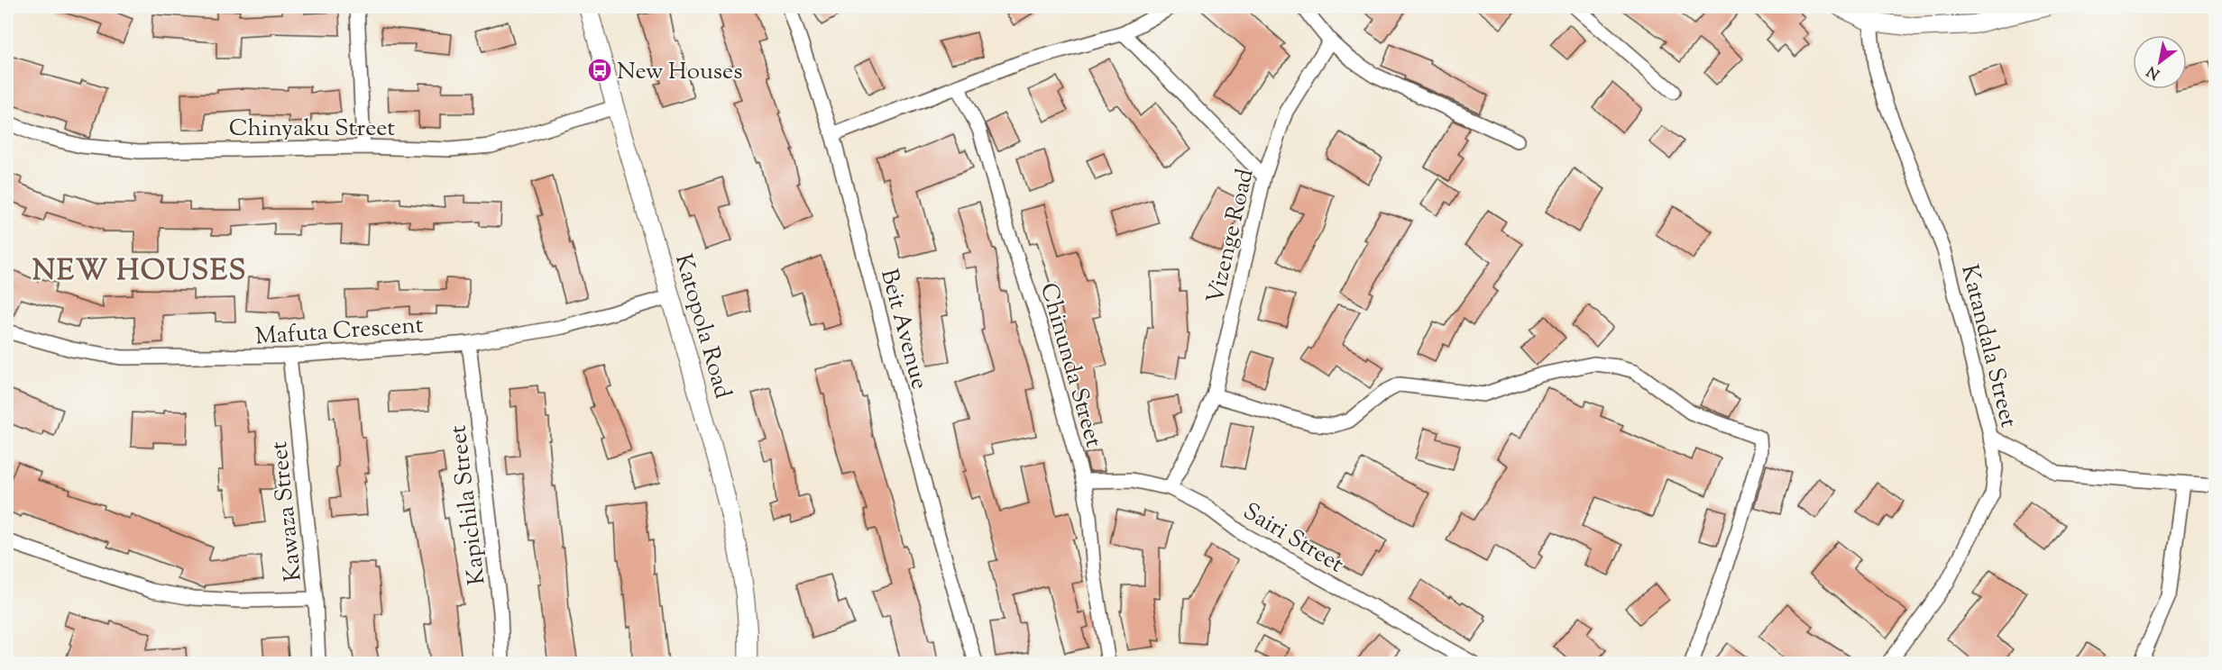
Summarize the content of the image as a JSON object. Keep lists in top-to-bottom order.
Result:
{
  "streets": {
    "street": [
      "Chinyaku Street",
      "Vizenge Road",
      "Katopola Road",
      "Beit Avenue",
      "Mafuta Crescent",
      "Katandala Street",
      "Chinunda Street",
      "Kapichila Street",
      "Kawaza Street",
      "Sairi Street"
    ]
  },
  "crossings": [
    ["Chinyaku Street", "Katopola Road"],
    ["Vizenge Road", "Sairi Street"],
    ["Katopola Road", "Mafuta Crescent"],
    ["Mafuta Crescent", "Kapichila Street"],
    ["Mafuta Crescent", "Kawaza Street"],
    ["Chinunda Street", "Sairi Street"]
  ],
  "districts": ["NEW HOUSES"],
  "places": {
    "bus stop": ["New Houses"]
  },
  "north": "bottom left"
}
